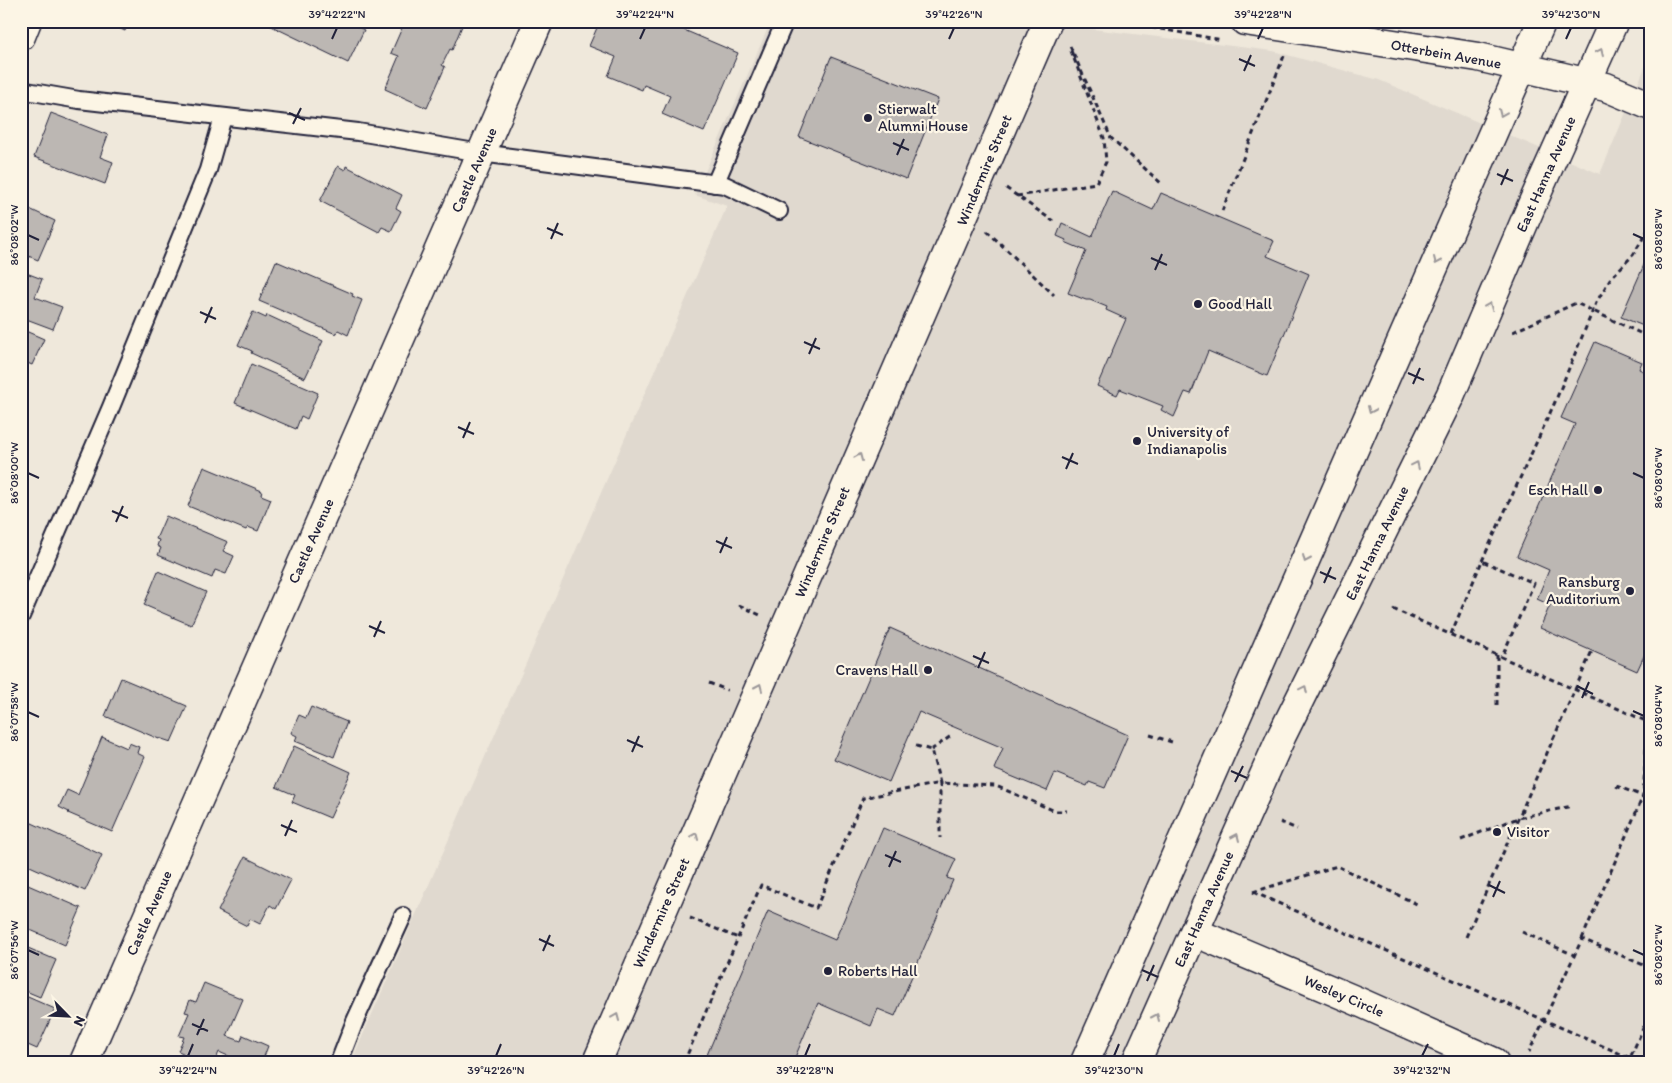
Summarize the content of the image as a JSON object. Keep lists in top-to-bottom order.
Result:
{
  "streets": {
    "street": [
      "Otterbein Avenue",
      "Castle Avenue",
      "Windermire Street",
      "East Hanna Avenue",
      "Wesley Circle"
    ]
  },
  "crossings": [
    ["Otterbein Avenue", "East Hanna Avenue"],
    ["East Hanna Avenue", "Wesley Circle"]
  ],
  "one_way": ["Windermire Street"],
  "places": [
    "Stierwalt Alumni House",
    "Good Hall",
    "University of Indianapolis",
    "Esch Hall",
    "Ransburg Auditorium",
    "Cravens Hall",
    "Visitor",
    "Roberts Hall"
  ],
  "north": "bottom right",
  "coordinates": [
    "39°42'22\"N",
    "39°42'24\"N",
    "39°42'26\"N",
    "39°42'28\"N",
    "39°42'30\"N",
    "86°08'02\"W",
    "86°08'08\"W",
    "86°08'00\"W",
    "86°08'06\"W",
    "86°07'58\"W",
    "86°08'04\"W",
    "86°07'56\"W",
    "39°42'32\"N"
  ]
}
